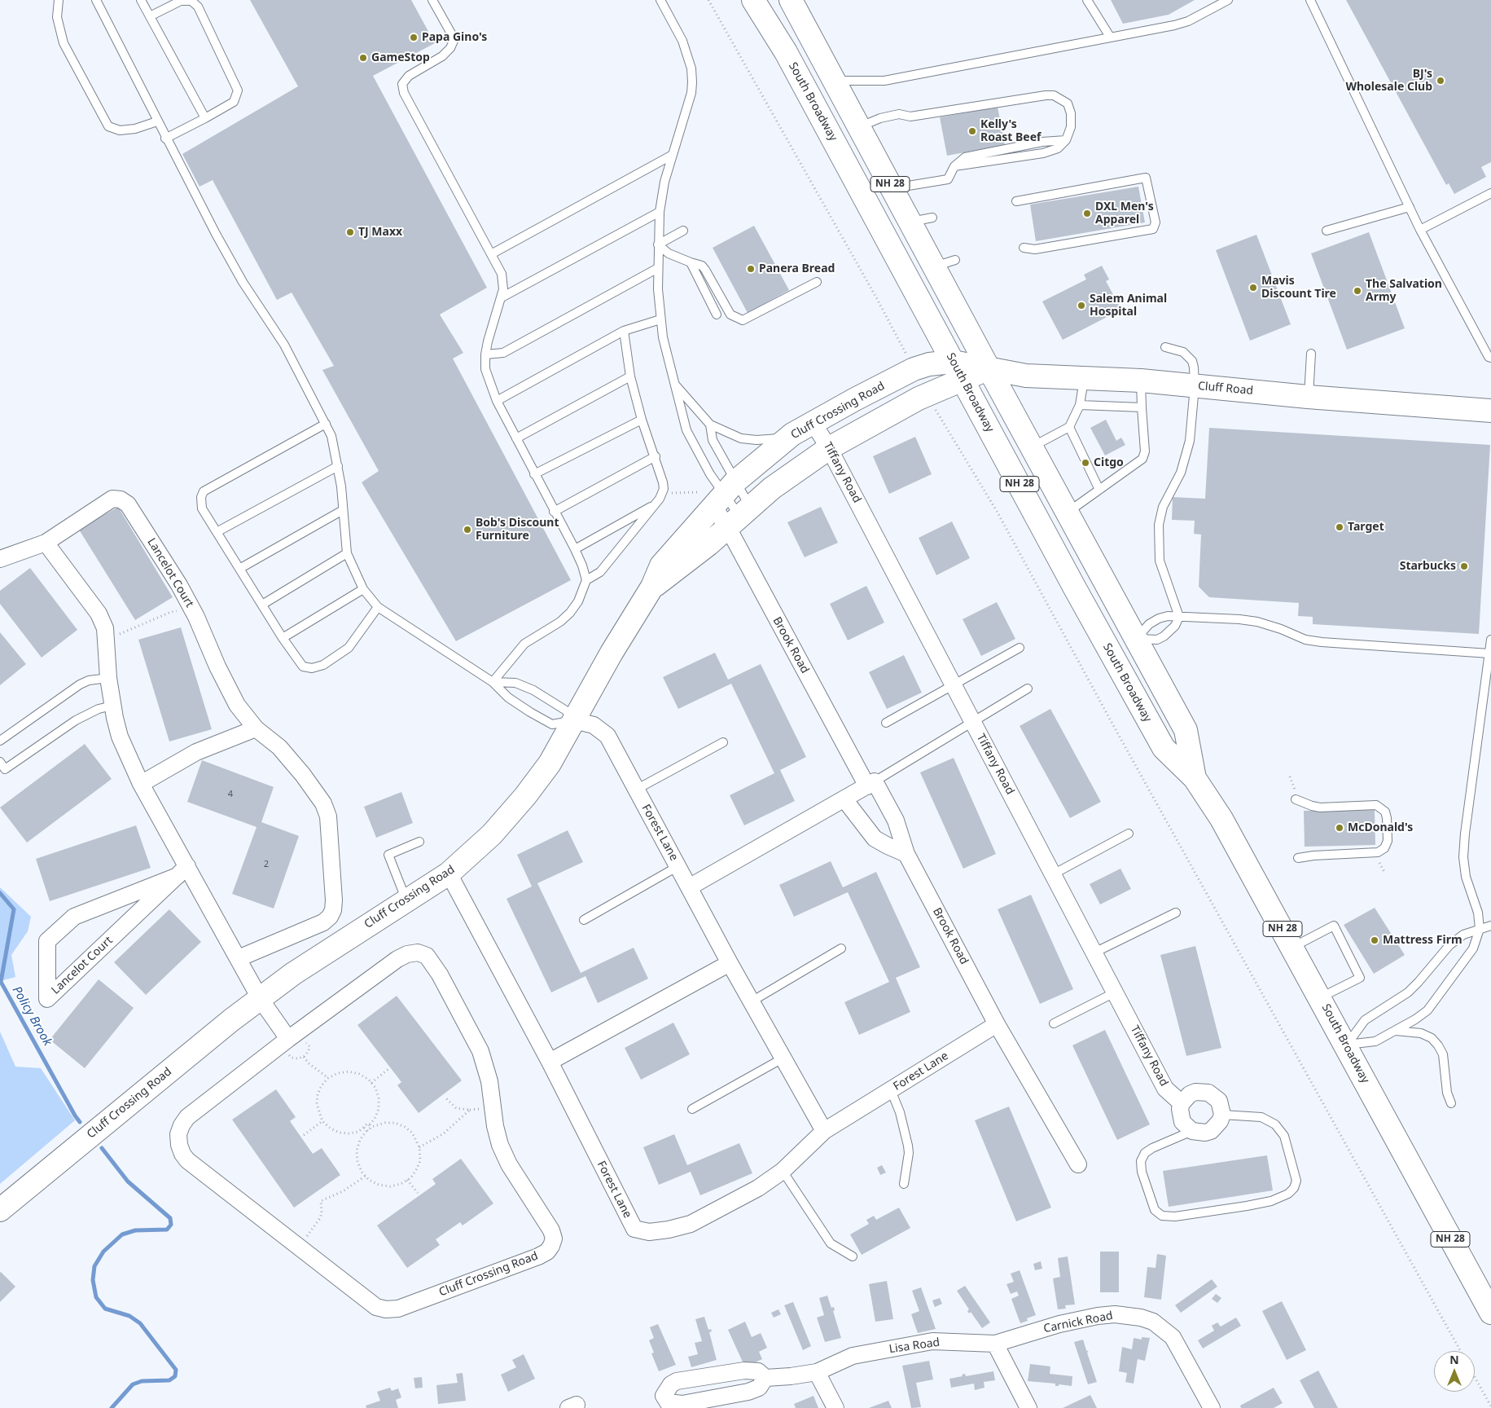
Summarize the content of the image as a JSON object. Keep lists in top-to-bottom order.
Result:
{
  "streets": {
    "main road": [
      "South Broadway",
      "NH 28",
      "Cluff Road",
      "Cluff Crossing Road"
    ],
    "street": [
      "Tiffany Road",
      "Lancelot Court",
      "Brook Road",
      "Forest Lane",
      "Carnick Road",
      "Lisa Road"
    ]
  },
  "crossings": [
    ["South Broadway", "Cluff Road"],
    ["South Broadway", "Cluff Crossing Road"],
    ["Cluff Road", "Cluff Crossing Road"],
    ["Cluff Crossing Road", "Tiffany Road"],
    ["Cluff Crossing Road", "Brook Road"],
    ["Cluff Crossing Road", "Forest Lane"],
    ["Brook Road", "Forest Lane"],
    ["Carnick Road", "Lisa Road"]
  ],
  "water": ["Policy Brook"],
  "places": [
    "Papa Gino's",
    "GameStop",
    "BJ's Wholesale Club",
    "Kelly's Roast Beef",
    "DXL Men's Apparel",
    "TJ Maxx",
    "Panera Bread",
    "Mavis Discount Tire",
    "The Salvation Army",
    "Salem Animal Hospital",
    "Citgo",
    "Target",
    "Bob's Discount Furniture",
    "Starbucks",
    "McDonald's",
    "Mattress Firm"
  ],
  "house_numbers": ["4", "2"],
  "north": "top"
}
